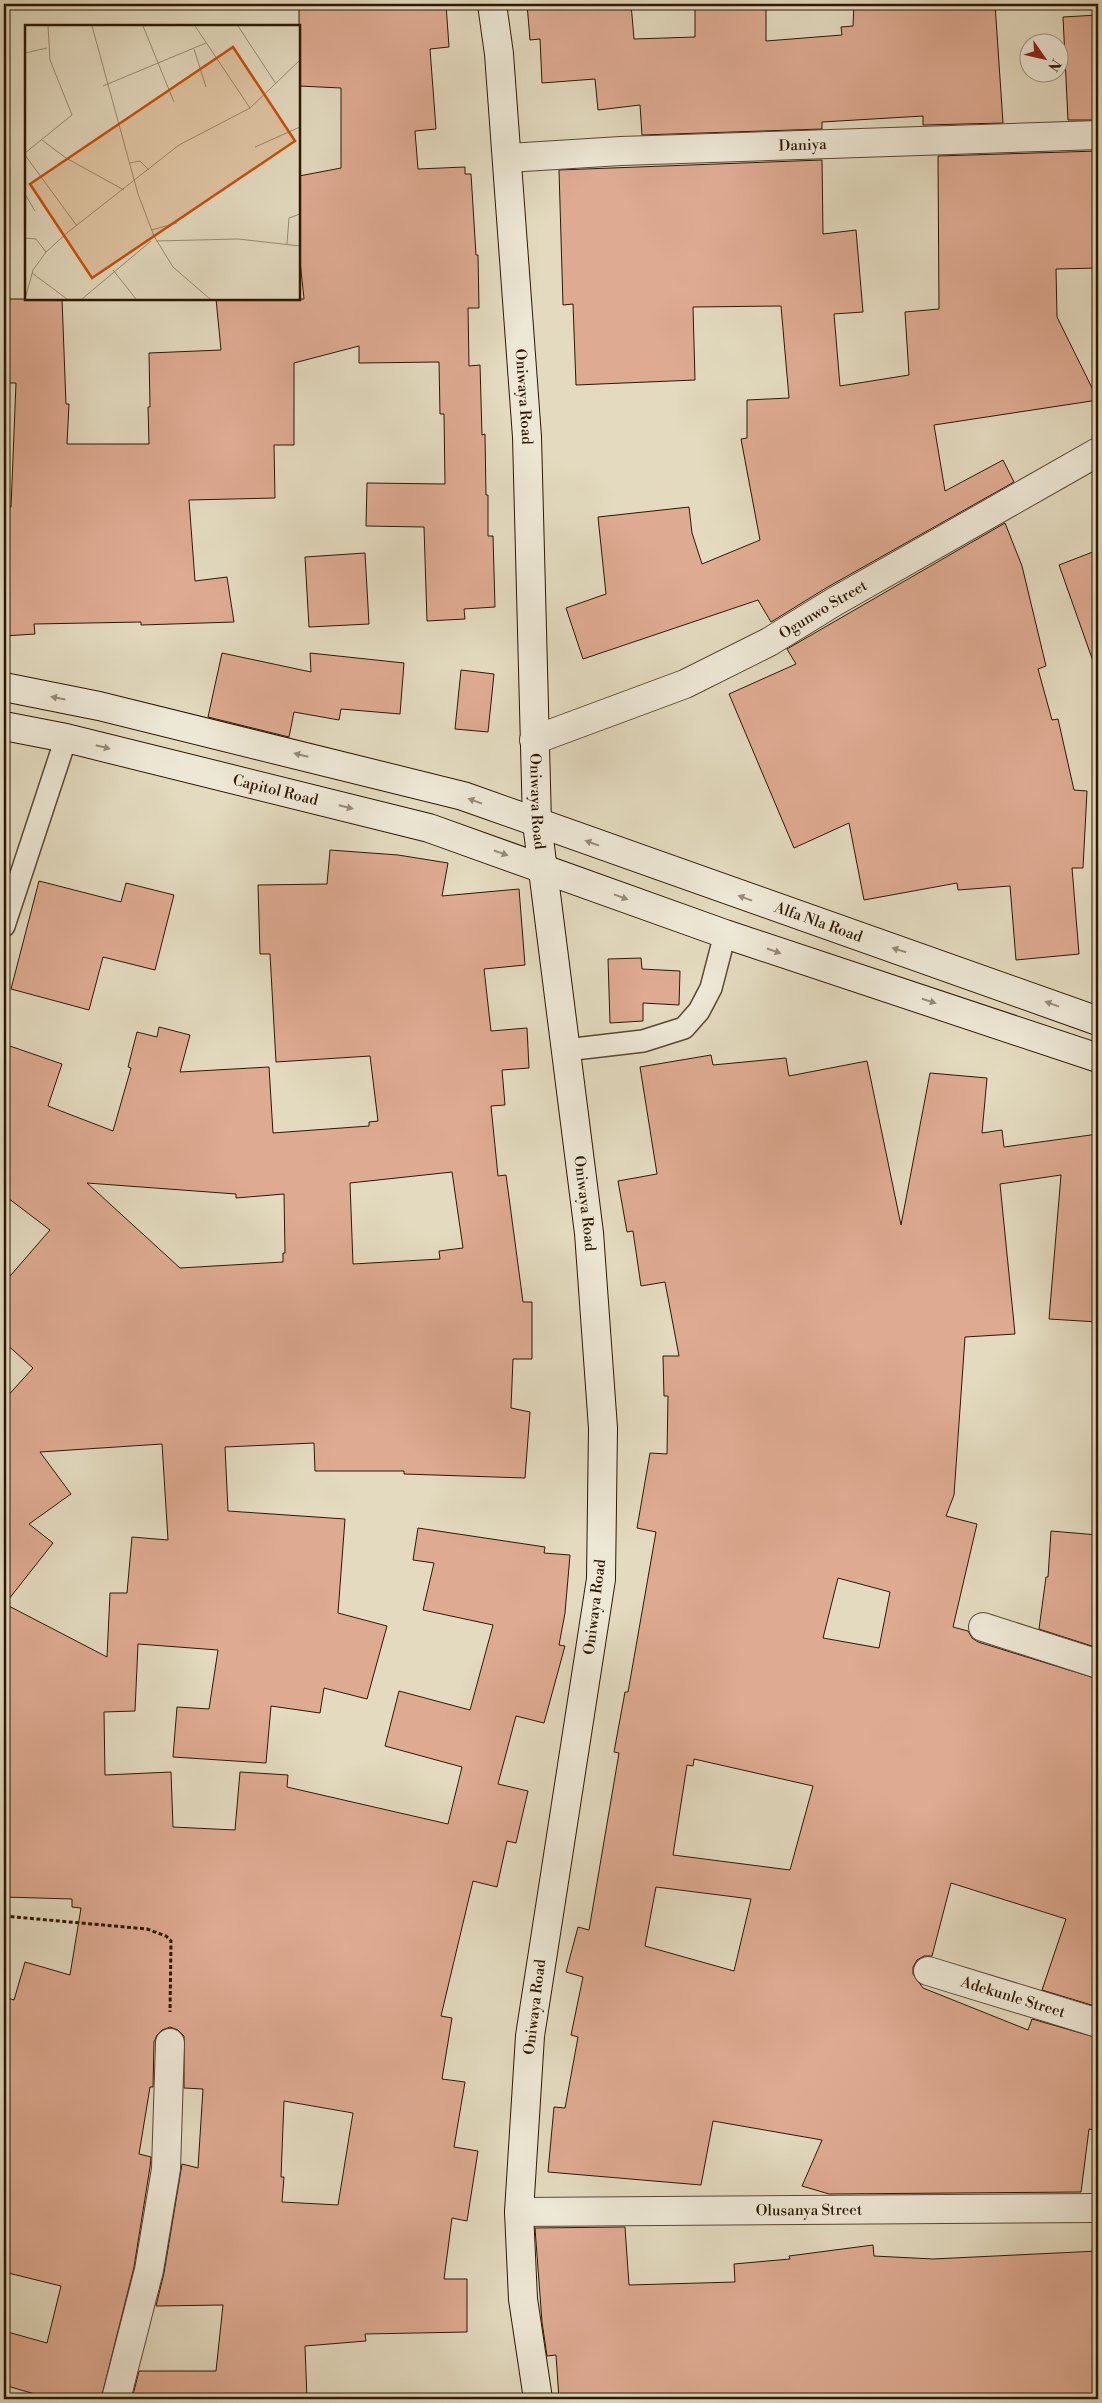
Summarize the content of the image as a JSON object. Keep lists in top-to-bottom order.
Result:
{
  "streets": {
    "main road": [
      "Daniya",
      "Oniwaya Road",
      "Ogunwo Street",
      "Capitol Road",
      "Alfa Nla Road",
      "Adekunle Street",
      "Olusanya Street"
    ]
  },
  "crossings": [
    ["Daniya", "Oniwaya Road"],
    ["Oniwaya Road", "Ogunwo Street"],
    ["Oniwaya Road", "Capitol Road"],
    ["Oniwaya Road", "Alfa Nla Road"],
    ["Oniwaya Road", "Olusanya Street"]
  ],
  "north": "bottom right"
}
